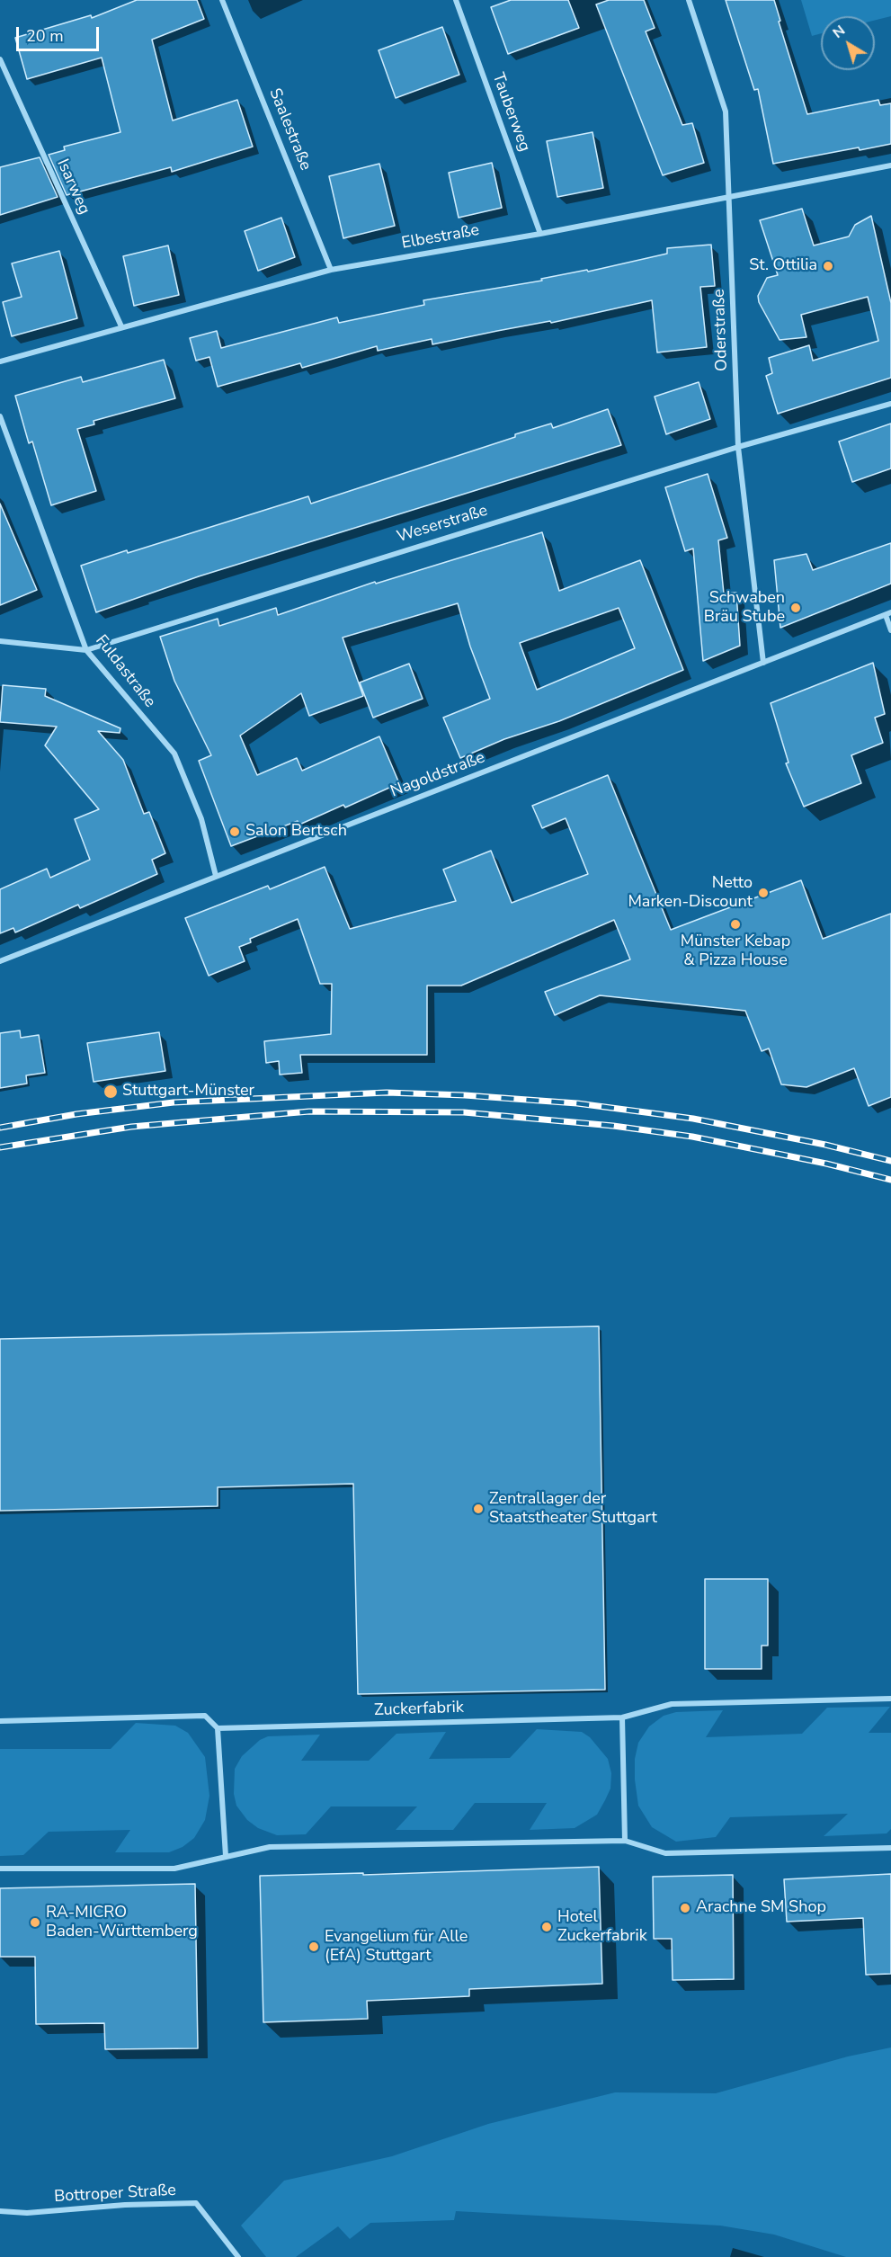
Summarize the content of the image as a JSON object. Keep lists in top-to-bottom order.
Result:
{
  "streets": {
    "street": [
      "Tauberweg",
      "Saalestraße",
      "Isarweg",
      "Elbestraße",
      "Oderstraße",
      "Weserstraße",
      "Fuldastraße",
      "Nagoldstraße",
      "Zuckerfabrik",
      "Bottroper Straße"
    ]
  },
  "crossings": [
    ["Tauberweg", "Elbestraße"],
    ["Saalestraße", "Elbestraße"],
    ["Isarweg", "Elbestraße"],
    ["Elbestraße", "Oderstraße"],
    ["Oderstraße", "Weserstraße"],
    ["Oderstraße", "Nagoldstraße"],
    ["Weserstraße", "Fuldastraße"],
    ["Fuldastraße", "Nagoldstraße"]
  ],
  "places": [
    "St. Ottilia",
    "Schwaben Bräu Stube",
    "Salon Bertsch",
    "Netto Marken-Discount",
    "Münster Kebap & Pizza House",
    "Stuttgart-Münster",
    "Zentrallager der Staatstheater Stuttgart",
    "Arachne SM Shop",
    "RA-MICRO Baden-Württemberg",
    "Hotel Zuckerfabrik",
    "Evangelium für Alle (EfA) Stuttgart"
  ],
  "scale_bar": "20 m",
  "north": "top left"
}
